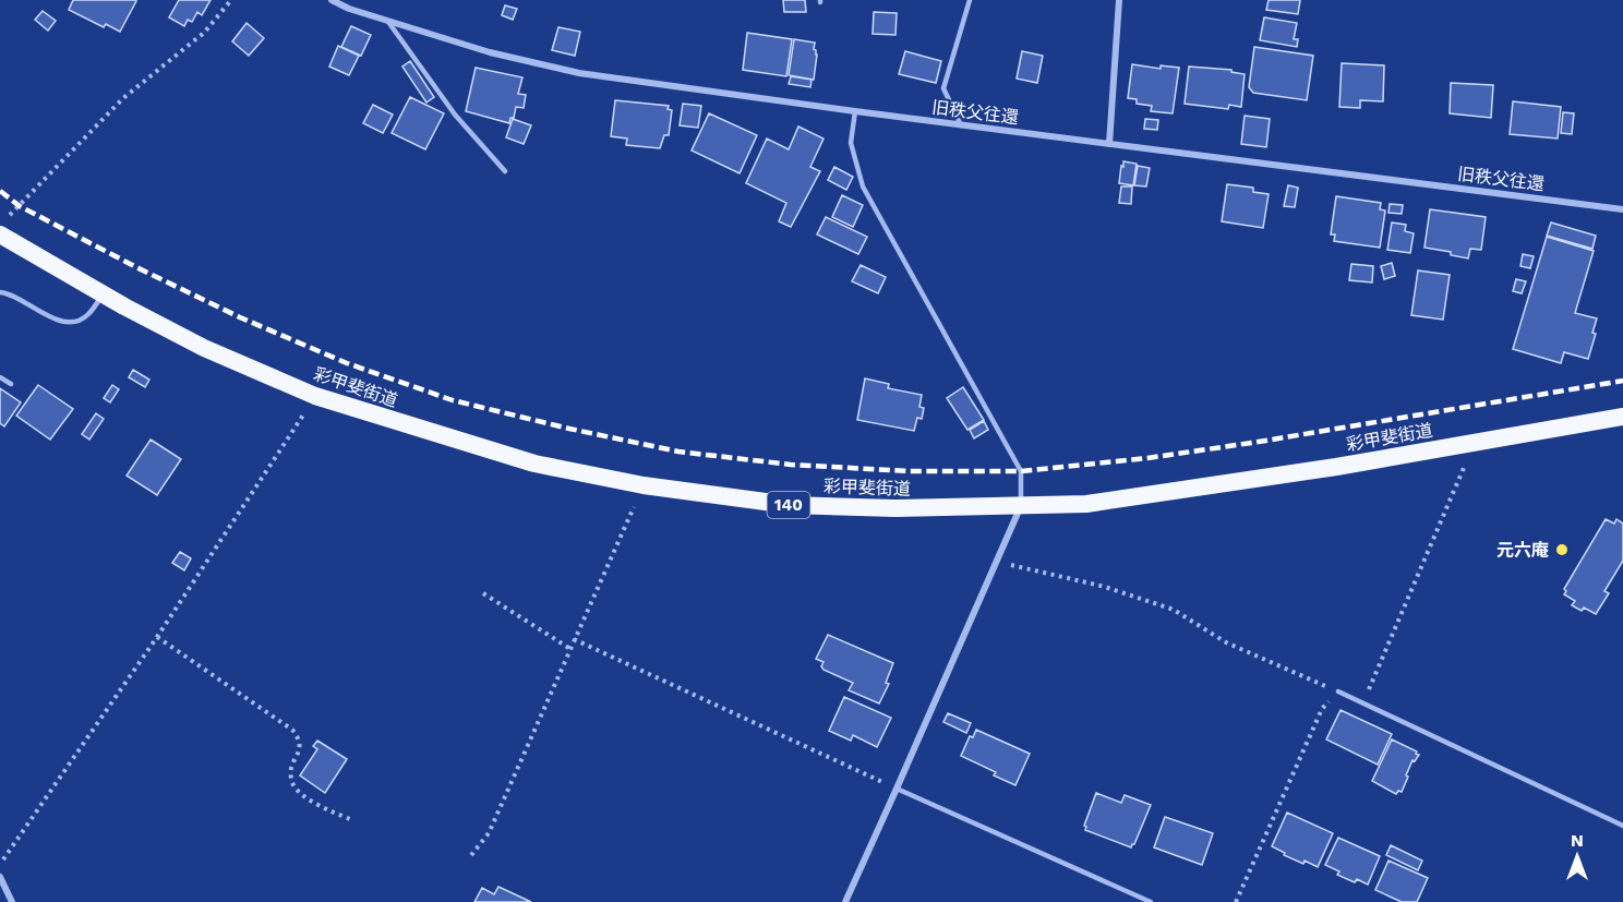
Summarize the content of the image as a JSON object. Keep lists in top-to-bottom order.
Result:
{
  "streets": {
    "highway": ["彩甲斐街道", "140"],
    "street": ["旧秩父往還"]
  },
  "places": ["元六庵"],
  "north": "top"
}
